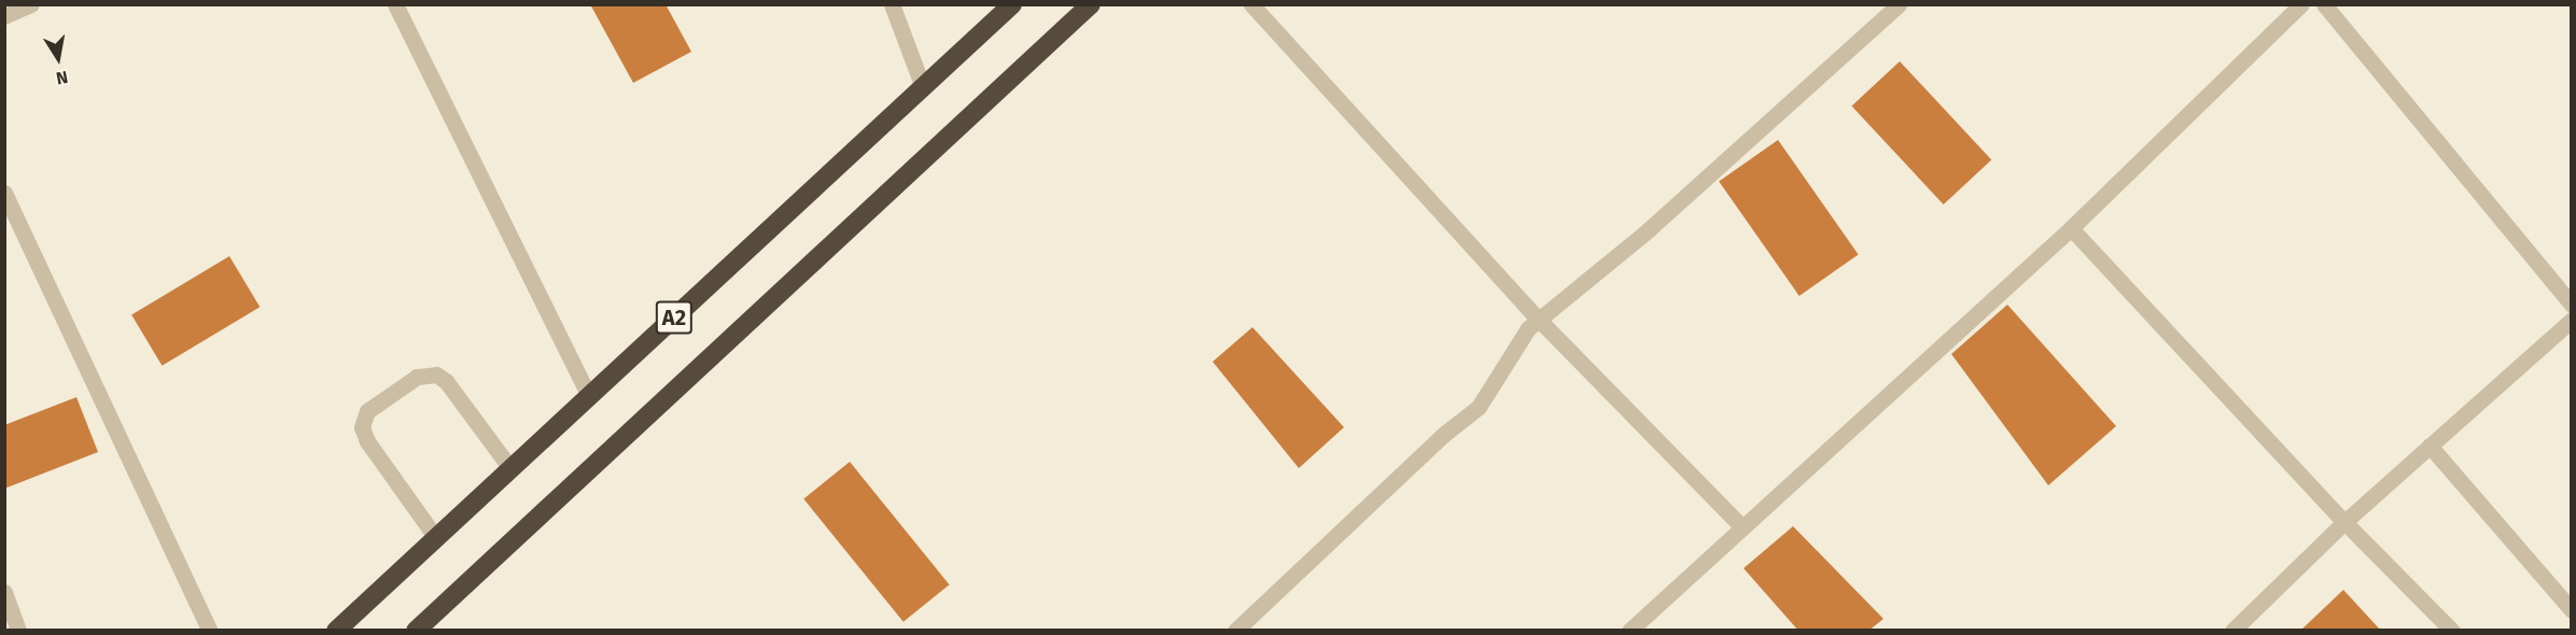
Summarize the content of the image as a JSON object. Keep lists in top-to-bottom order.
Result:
{
  "streets": {
    "highway": ["A2"]
  },
  "north": "bottom"
}
